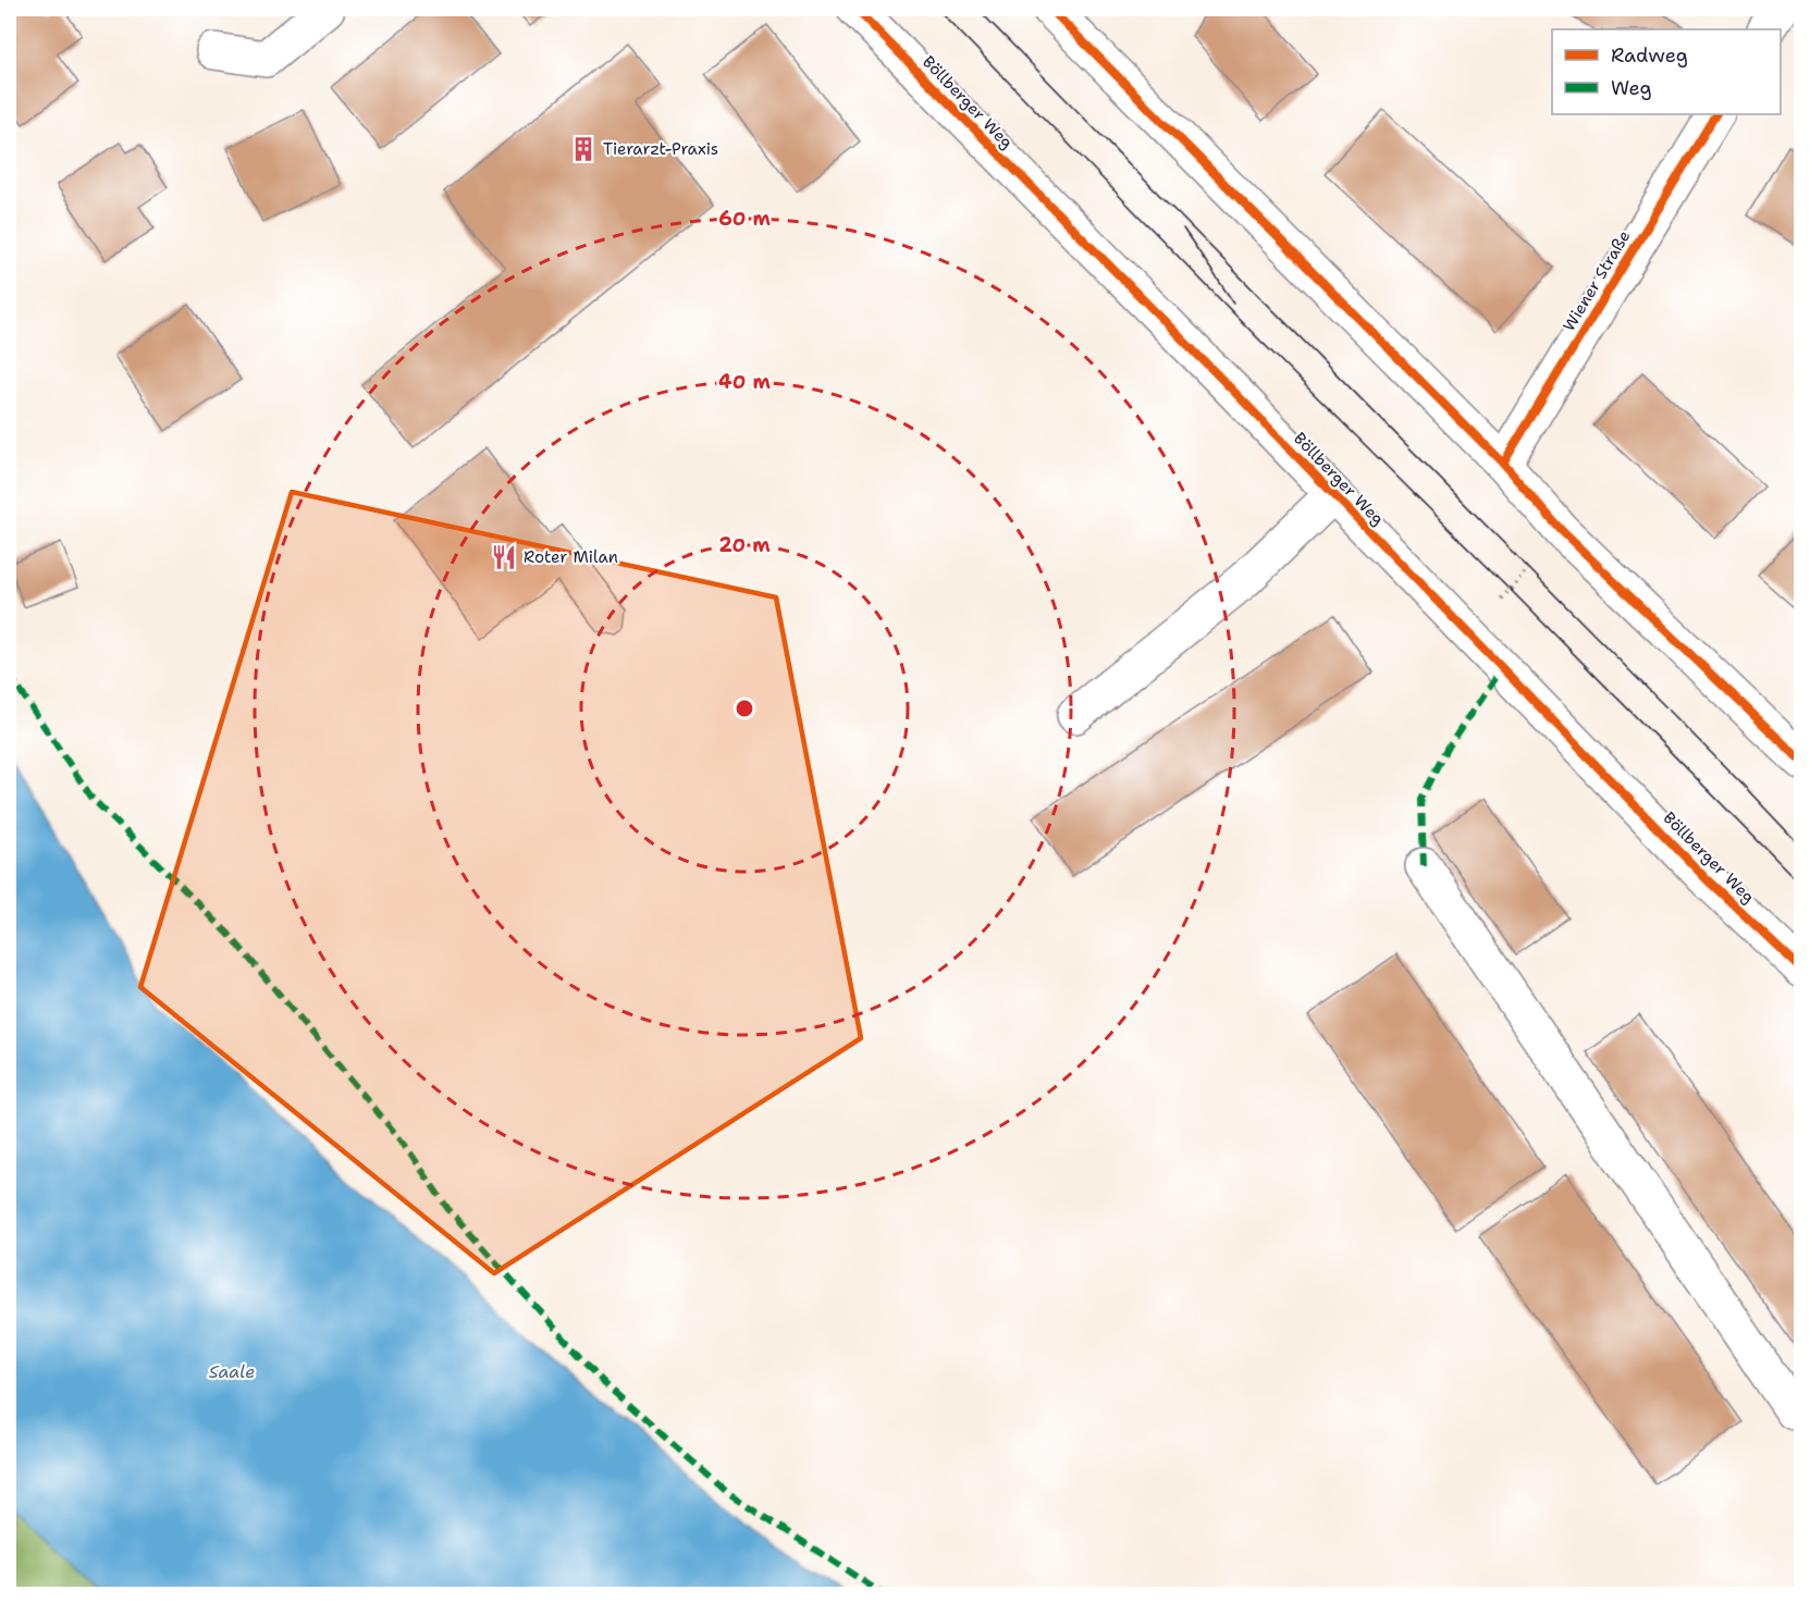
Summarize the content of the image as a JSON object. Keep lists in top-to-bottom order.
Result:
{
  "streets": {
    "street": ["Böllberger Weg", "Wiener Straße"]
  },
  "water": ["Saale"],
  "places": {
    "building": ["Tierarzt-Praxis"],
    "restaurant": ["Roter Milan"]
  },
  "legend": ["Radweg", "Weg"],
  "rings": ["60 m", "40 m", "20 m"]
}
